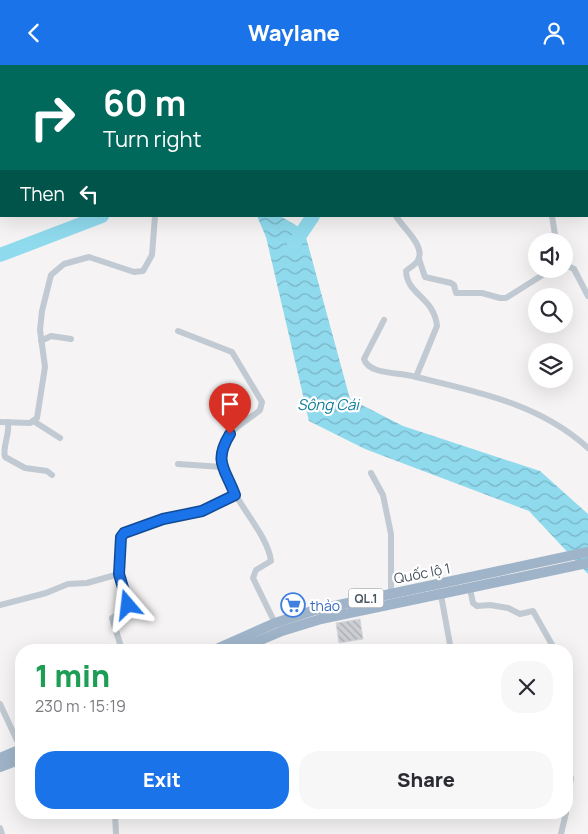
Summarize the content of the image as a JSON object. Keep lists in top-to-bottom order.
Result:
{
  "streets": {
    "highway": ["Quốc lộ 1", "QL.1"]
  },
  "crossings": [
    ["Quốc lộ 1", "QL.1"]
  ],
  "water": ["Sông Cái"],
  "places": {
    "supermarket": ["thảo"]
  },
  "page": {
    "header": "Waylane",
    "turn": ["60 m", "Turn right"],
    "then": "Then",
    "heading": ["1 min", "230 m · 15:19"],
    "buttons": ["Exit", "Share"]
  }
}
